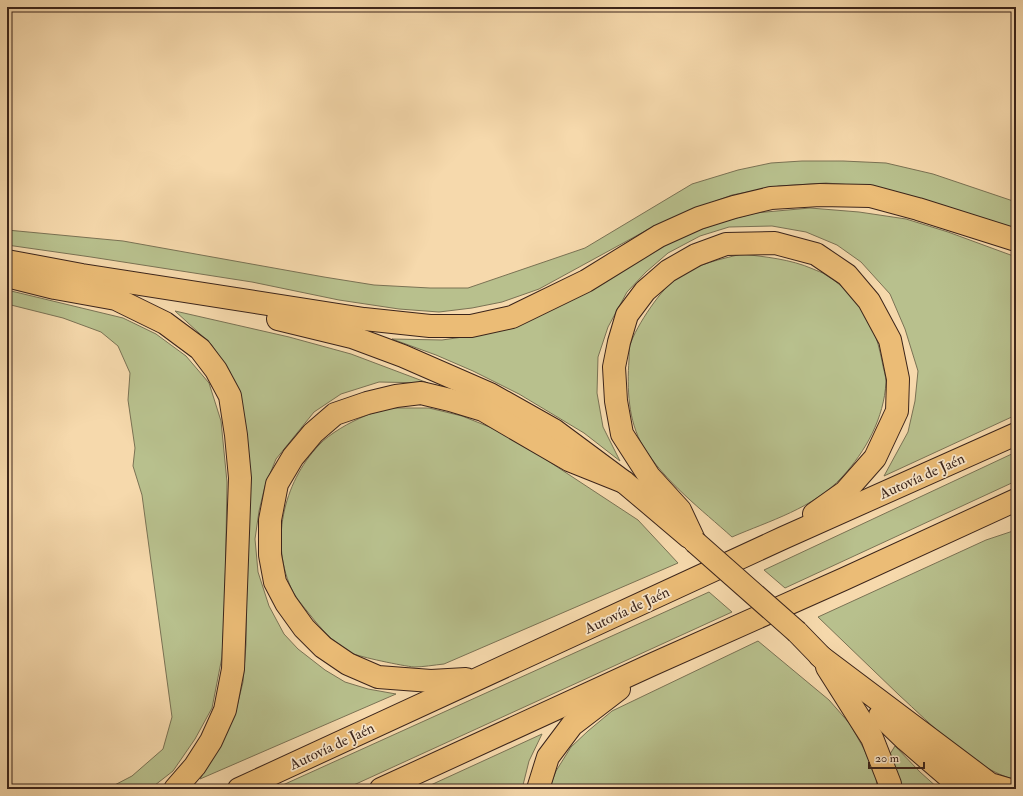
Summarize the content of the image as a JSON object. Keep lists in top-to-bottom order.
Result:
{
  "streets": {
    "highway": ["Autovía de Jaén"]
  },
  "scale_bar": "20 m"
}
